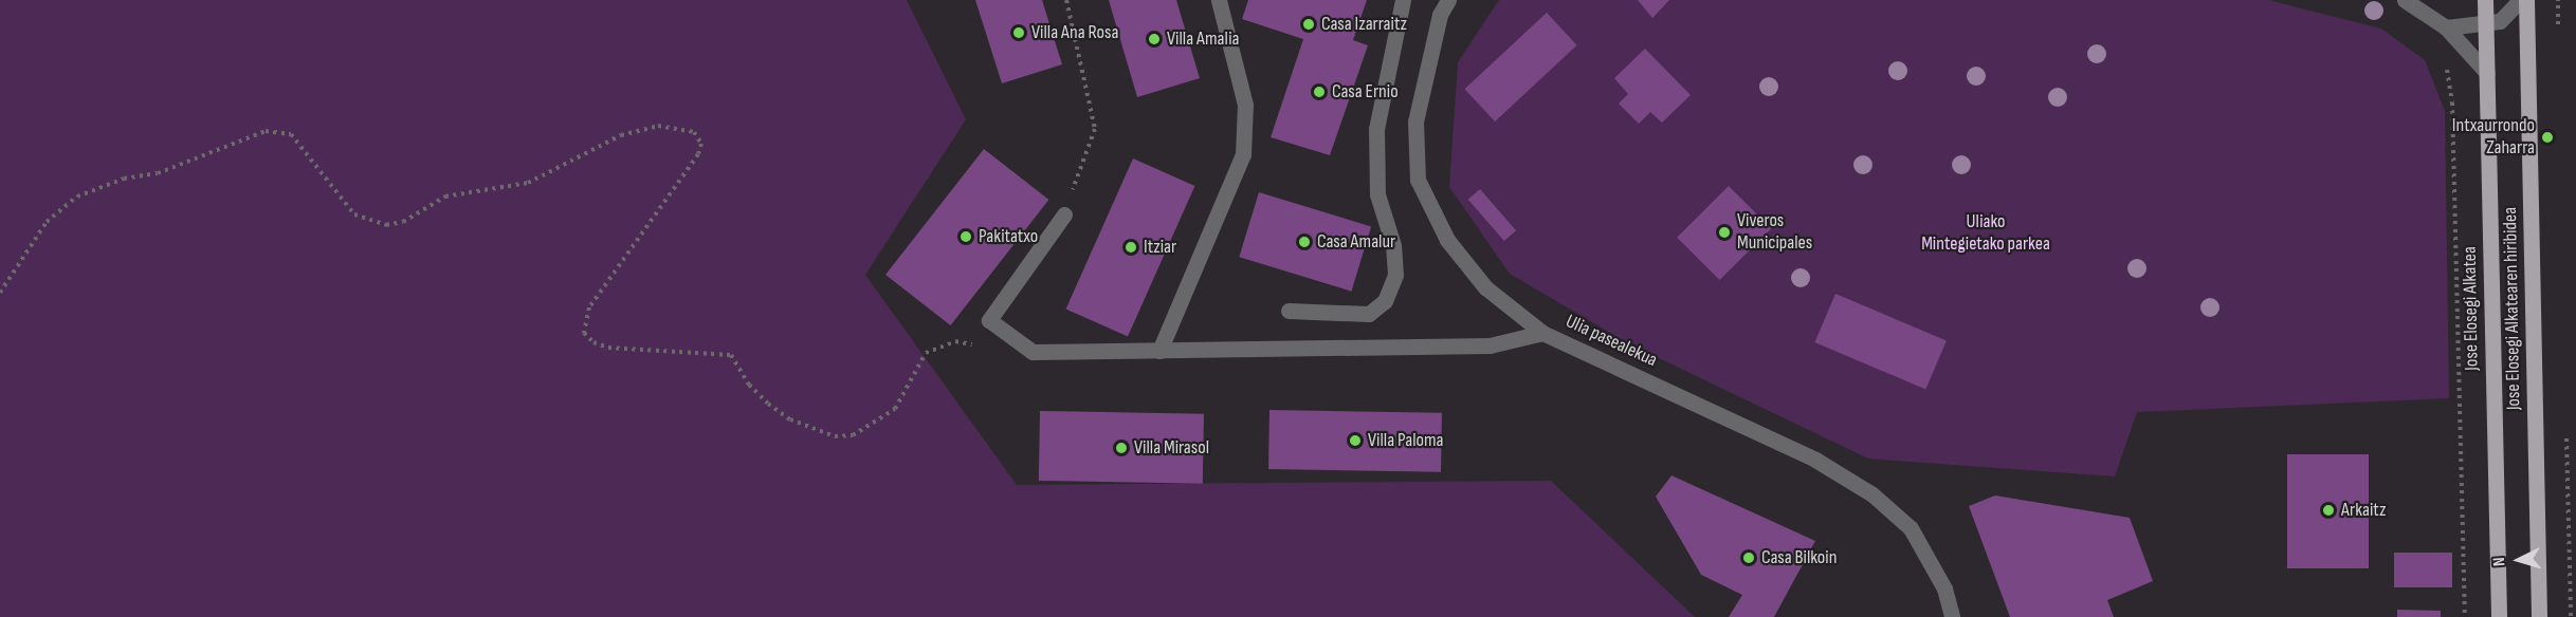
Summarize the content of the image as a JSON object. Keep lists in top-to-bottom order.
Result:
{
  "streets": {
    "main road": ["Jose Elosegi Alkatea", "Jose Elosegi Alkatearen hiribidea"],
    "street": ["Ulia pasealekua"]
  },
  "parks": ["Uliako Mintegietako parkea"],
  "places": [
    "Casa Izarraitz",
    "Villa Ana Rosa",
    "Villa Amalia",
    "Casa Ernio",
    "Intxaurrondo Zaharra",
    "Viveros Municipales",
    "Pakitatxo",
    "Casa Amalur",
    "Itziar",
    "Villa Paloma",
    "Villa Mirasol",
    "Arkaitz",
    "Casa Bilkoin"
  ],
  "north": "left"
}
